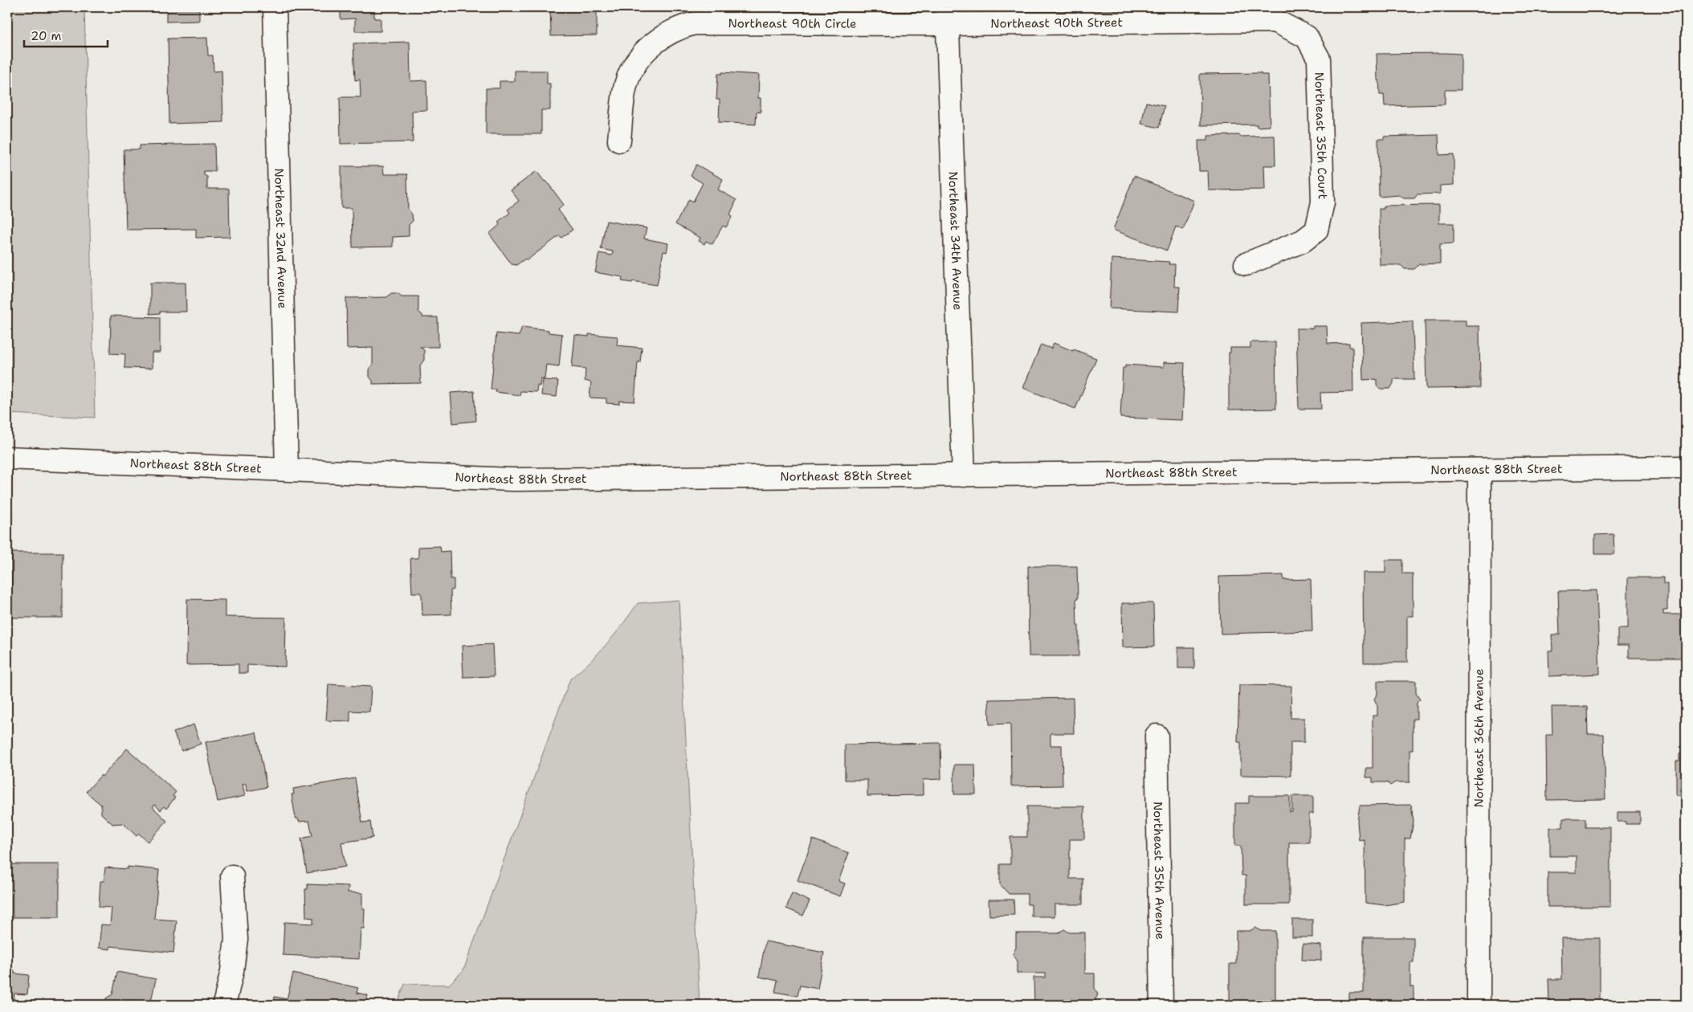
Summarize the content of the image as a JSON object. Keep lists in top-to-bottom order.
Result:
{
  "streets": {
    "street": [
      "Northeast 90th Circle",
      "Northeast 90th Street",
      "Northeast 35th Court",
      "Northeast 32nd Avenue",
      "Northeast 34th Avenue",
      "Northeast 88th Street",
      "Northeast 36th Avenue",
      "Northeast 35th Avenue"
    ]
  },
  "crossings": [
    ["Northeast 90th Circle", "Northeast 90th Street"],
    ["Northeast 90th Circle", "Northeast 34th Avenue"],
    ["Northeast 90th Street", "Northeast 35th Court"],
    ["Northeast 90th Street", "Northeast 34th Avenue"],
    ["Northeast 32nd Avenue", "Northeast 88th Street"],
    ["Northeast 34th Avenue", "Northeast 88th Street"],
    ["Northeast 88th Street", "Northeast 36th Avenue"]
  ],
  "scale_bar": "20 m"
}
